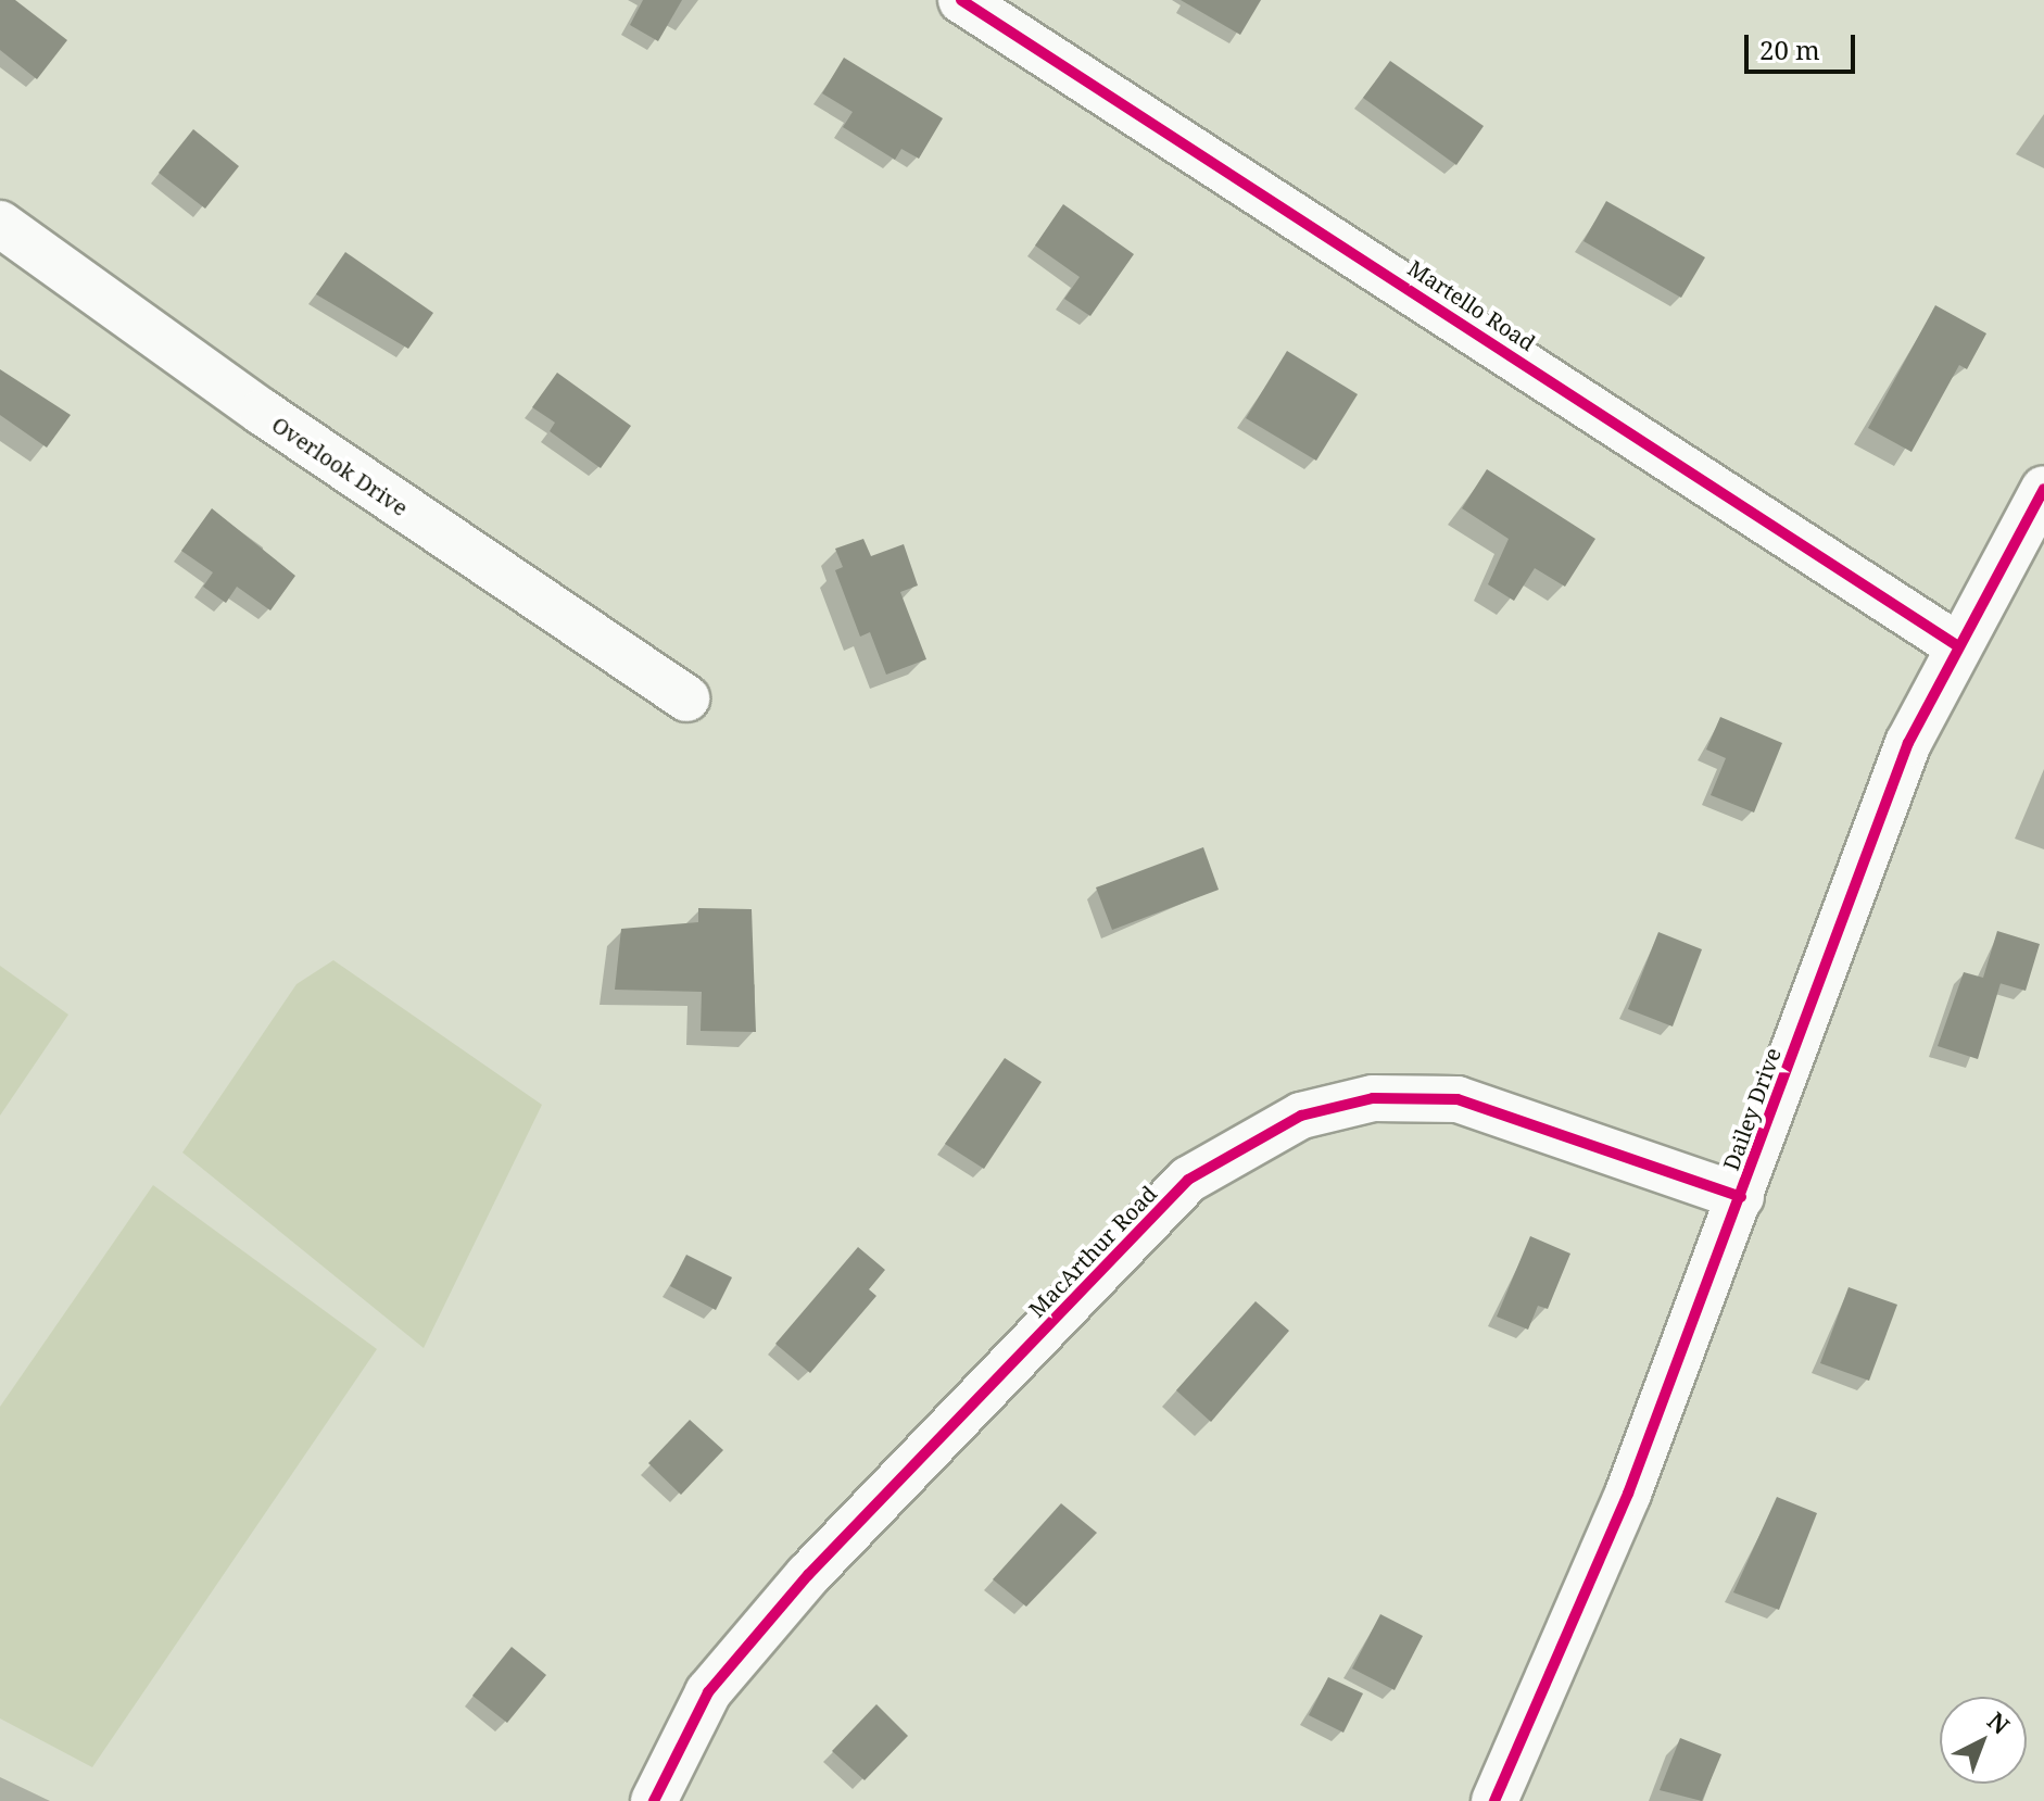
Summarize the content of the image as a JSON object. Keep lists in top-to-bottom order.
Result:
{
  "streets": {
    "street": [
      "Martello Road",
      "Overlook Drive",
      "Dailey Drive",
      "MacArthur Road"
    ]
  },
  "crossings": [
    ["Martello Road", "Dailey Drive"],
    ["Dailey Drive", "MacArthur Road"]
  ],
  "scale_bar": "20 m",
  "north": "top right"
}
